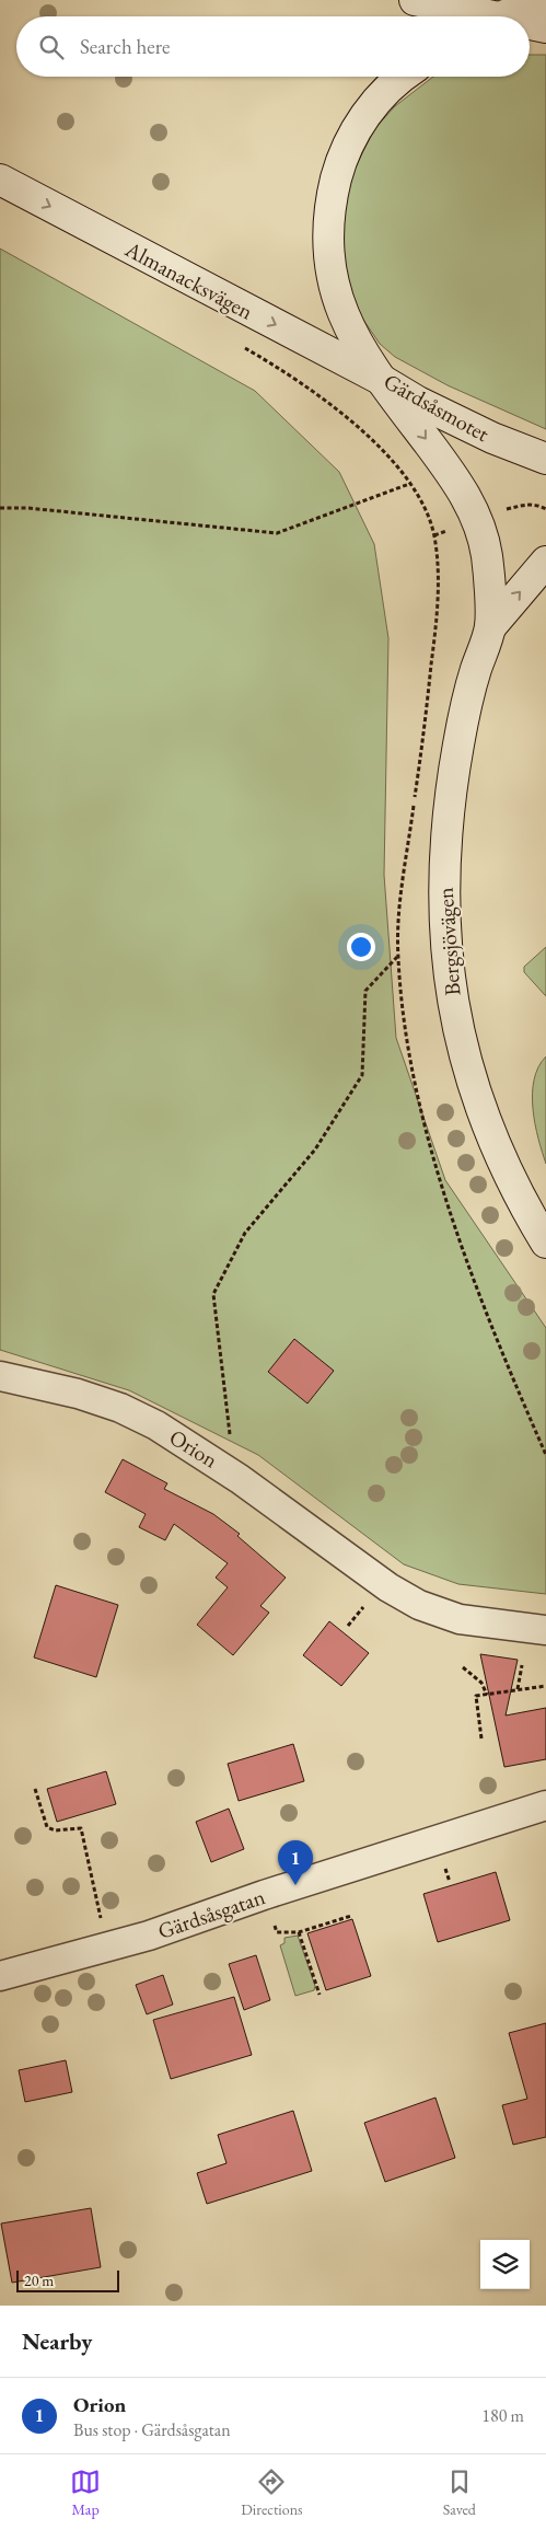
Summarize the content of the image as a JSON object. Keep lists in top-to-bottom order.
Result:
{
  "streets": {
    "main road": ["Almanacksvägen", "Gärdsåsmotet", "Bergsjövägen"],
    "street": ["Orion", "Gärdsåsgatan"]
  },
  "crossings": [
    ["Almanacksvägen", "Gärdsåsmotet"],
    ["Almanacksvägen", "Bergsjövägen"],
    ["Gärdsåsmotet", "Bergsjövägen"]
  ],
  "one_way": ["Almanacksvägen"],
  "scale_bar": "20 m",
  "page": {
    "search": "Search here",
    "pins": "1",
    "scale": "20 m",
    "heading": "Nearby",
    "list": [
      {
        "mark": "1",
        "name": "Orion",
        "note": "Bus stop · Gärdsåsgatan",
        "value": "180 m"
      }
    ],
    "nav": ["Map", "Directions", "Saved"]
  }
}
